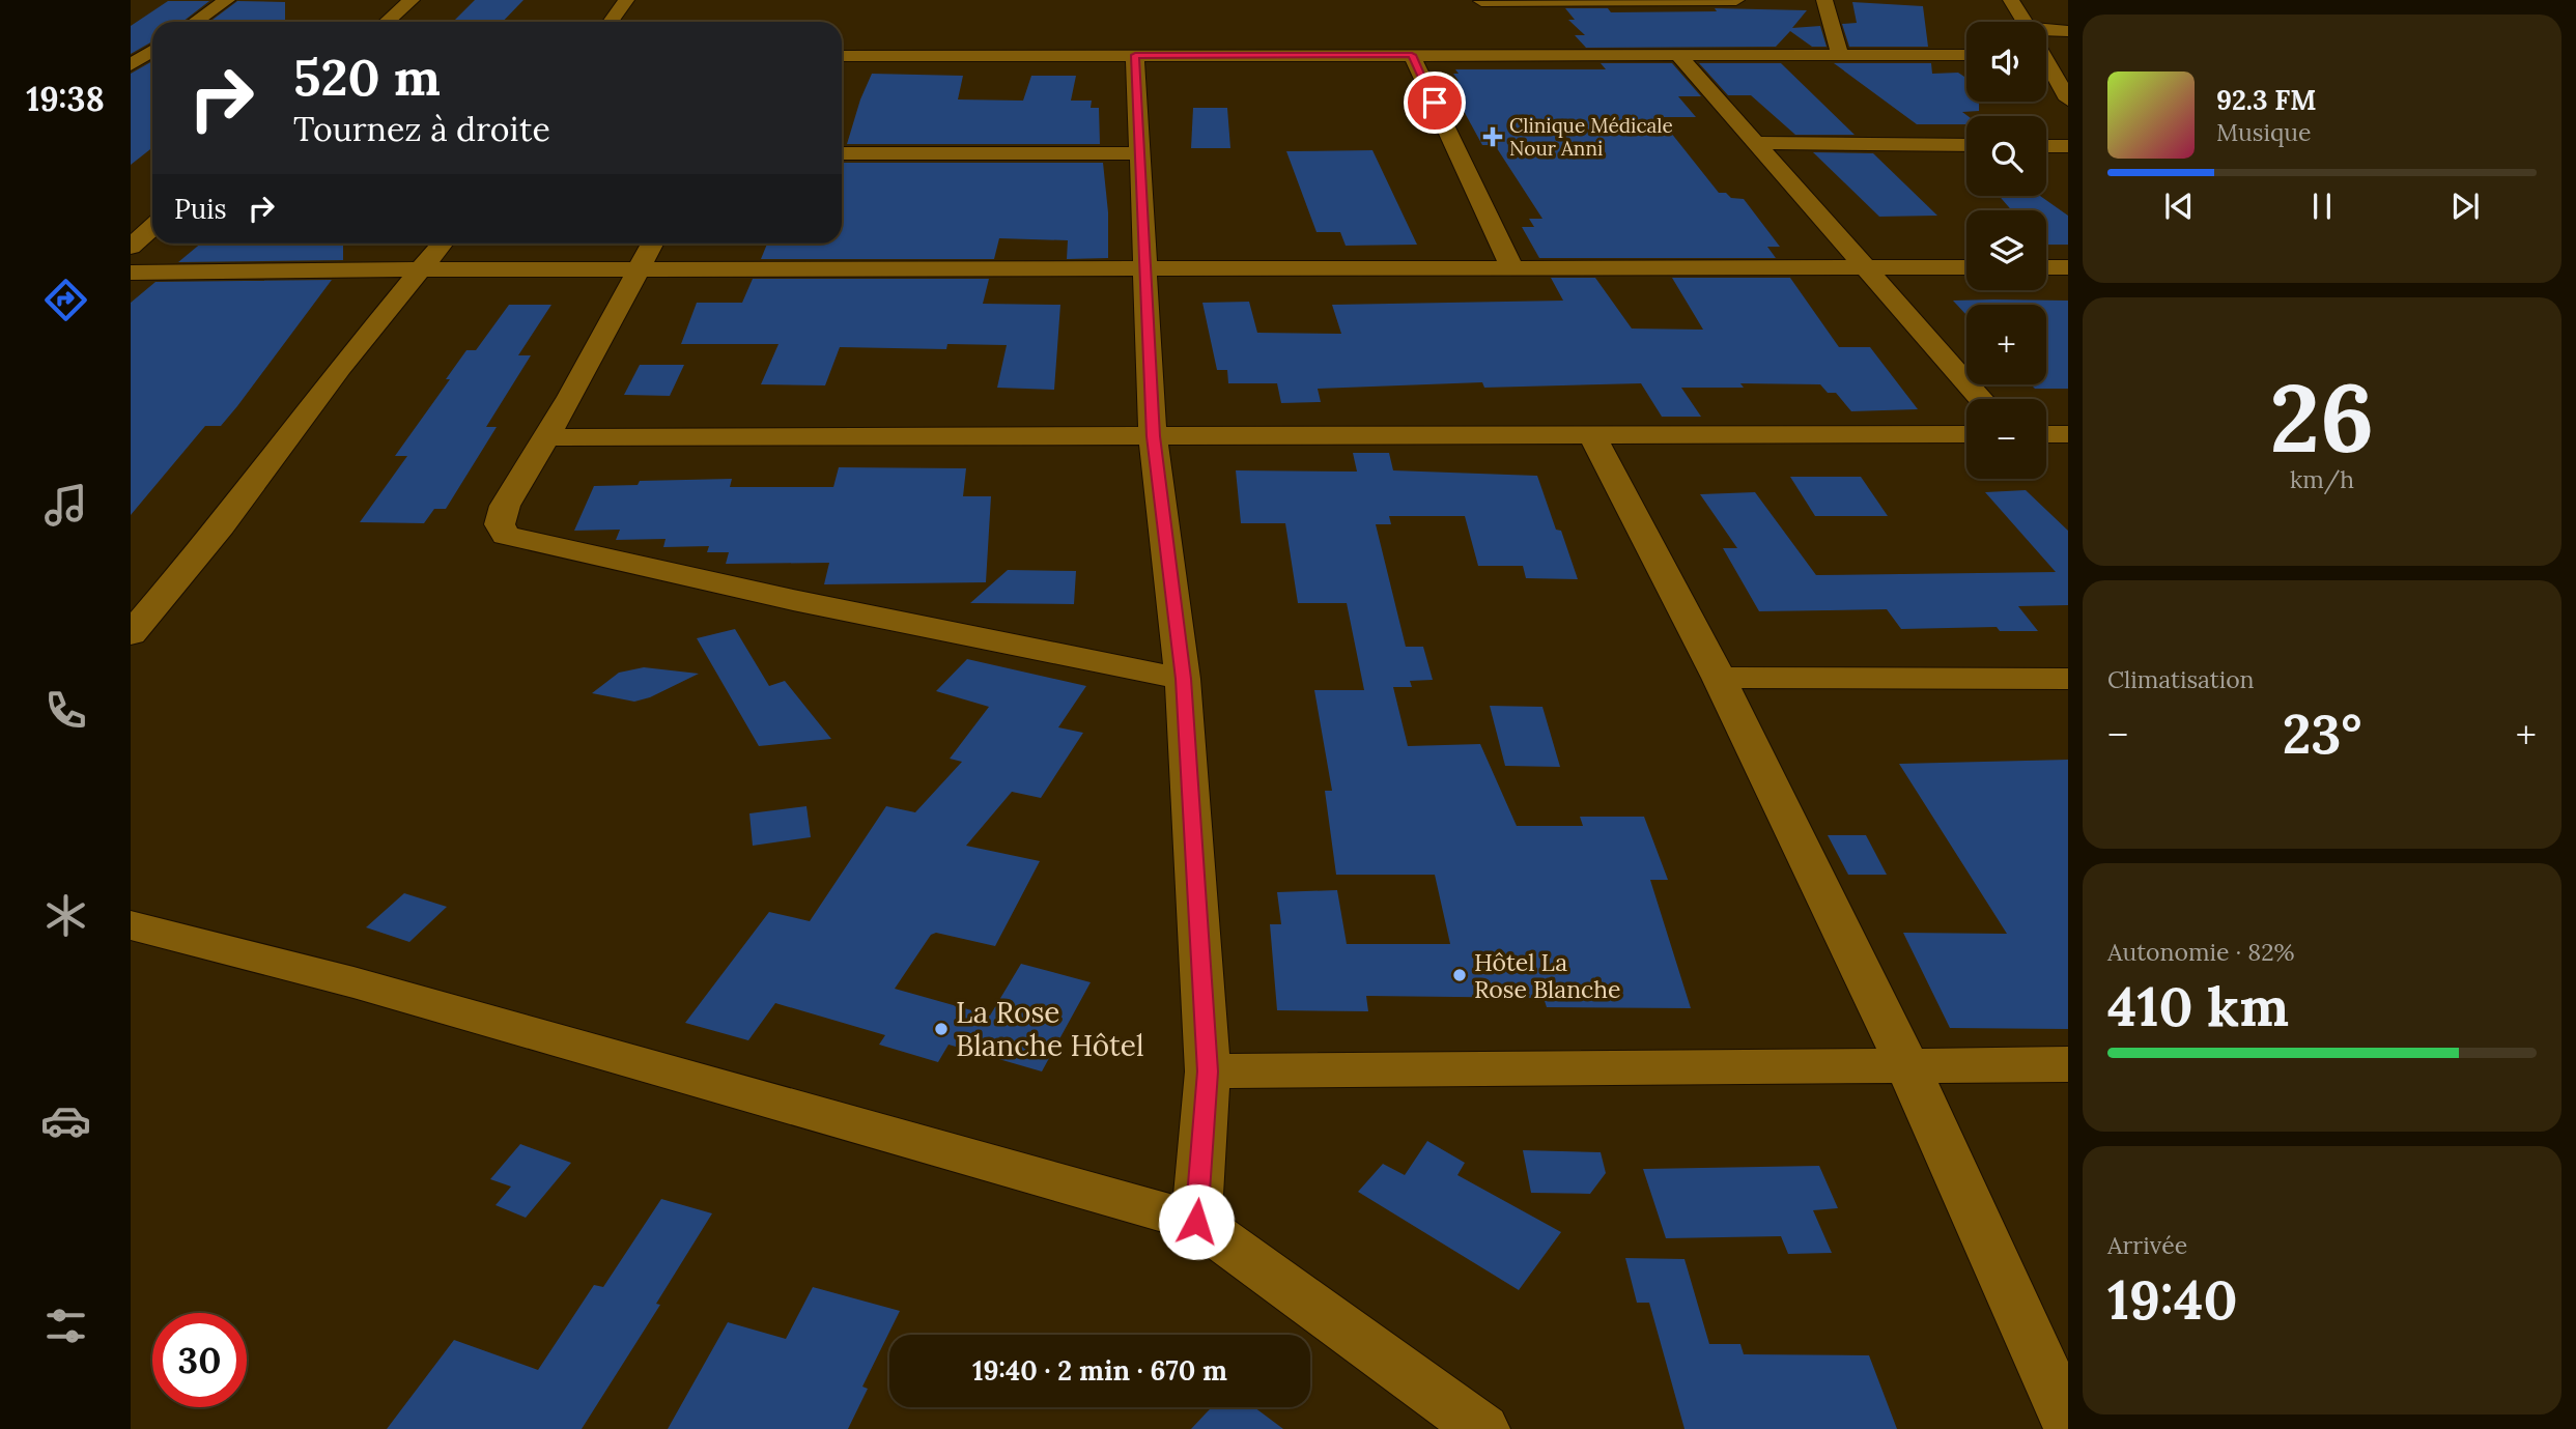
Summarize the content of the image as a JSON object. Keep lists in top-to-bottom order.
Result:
{
  "places": {
    "health": ["Clinique Médicale Nour Anni"],
    "other": ["Hôtel La Rose Blanche", "La Rose Blanche Hôtel"]
  },
  "page": {
    "tabs": "19:38",
    "map_buttons": ["+", "−"],
    "turn": ["520 m", "Tournez à droite"],
    "song": ["92.3 FM", "Musique"],
    "then": "Puis",
    "tile": [
      ["26", "km/h"],
      "Climatisation",
      ["Autonomie · 82%", "410 km"],
      ["Arrivée", "19:40"]
    ],
    "heat": ["−", "23°", "+"],
    "limit": "30",
    "trip": "19:40 · 2 min · 670 m"
  }
}
